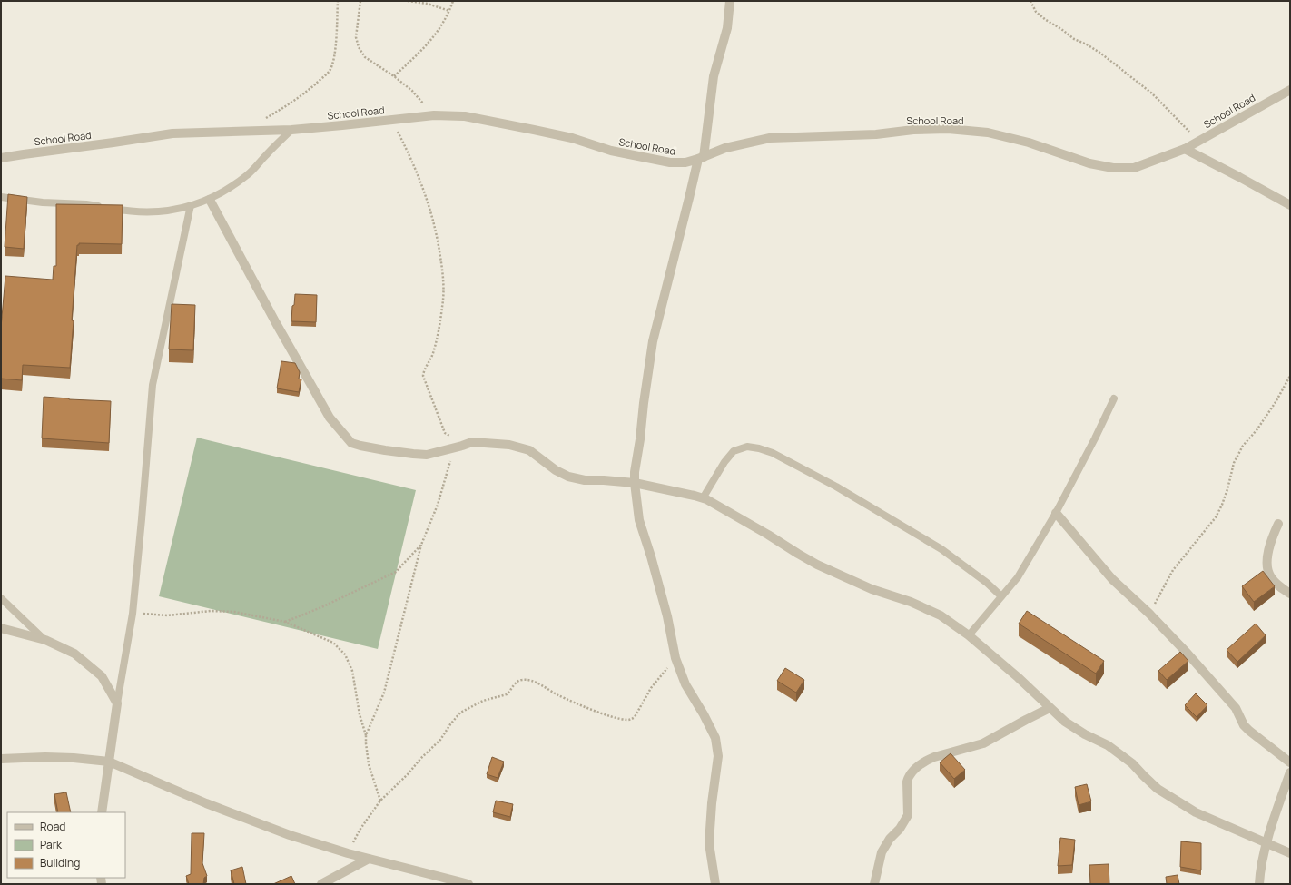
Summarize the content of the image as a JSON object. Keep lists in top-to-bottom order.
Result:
{
  "streets": {
    "street": ["School Road"]
  },
  "legend": ["Road", "Park", "Building"]
}
